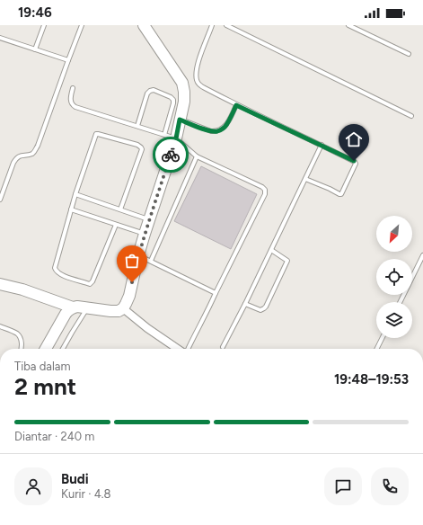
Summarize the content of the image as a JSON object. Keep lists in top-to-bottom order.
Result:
{
  "north": "bottom left",
  "page": {
    "status": "19:46",
    "heading": ["2 mnt", "Tiba dalam", "19:48–19:53"],
    "panel": ["Budi", "Kurir · 4.8"],
    "bar": "Diantar · 240 m"
  }
}
